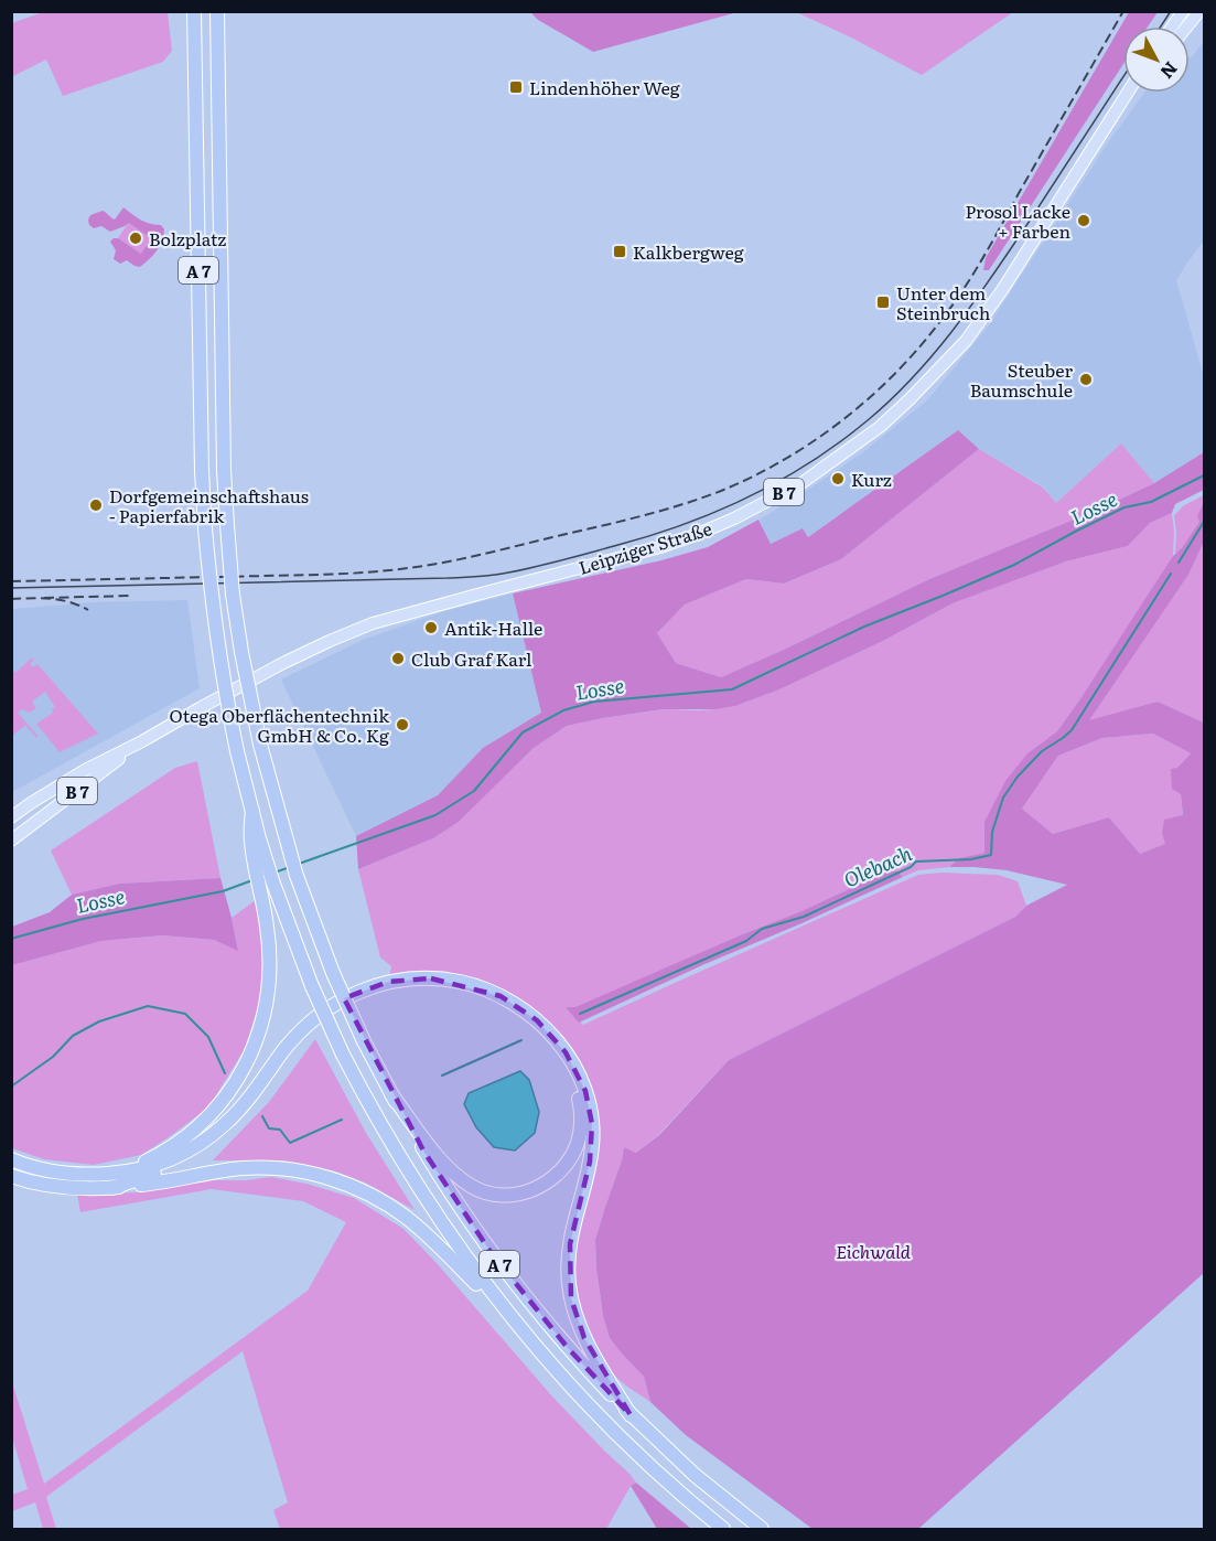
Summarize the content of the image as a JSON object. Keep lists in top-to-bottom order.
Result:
{
  "streets": {
    "highway": ["A 7"],
    "main road": ["B 7", "Leipziger Straße"]
  },
  "water": ["Losse", "Olebach"],
  "parks": ["Eichwald"],
  "places": {
    "transit": ["Lindenhöher Weg", "Kalkbergweg", "Unter dem Steinbruch"],
    "other": [
      "Prosol Lacke + Farben",
      "Bolzplatz",
      "Steuber Baumschule",
      "Kurz",
      "Dorfgemeinschaftshaus - Papierfabrik",
      "Antik-Halle",
      "Club Graf Karl",
      "Otega Oberflächentechnik GmbH & Co. Kg"
    ]
  },
  "north": "bottom right"
}
